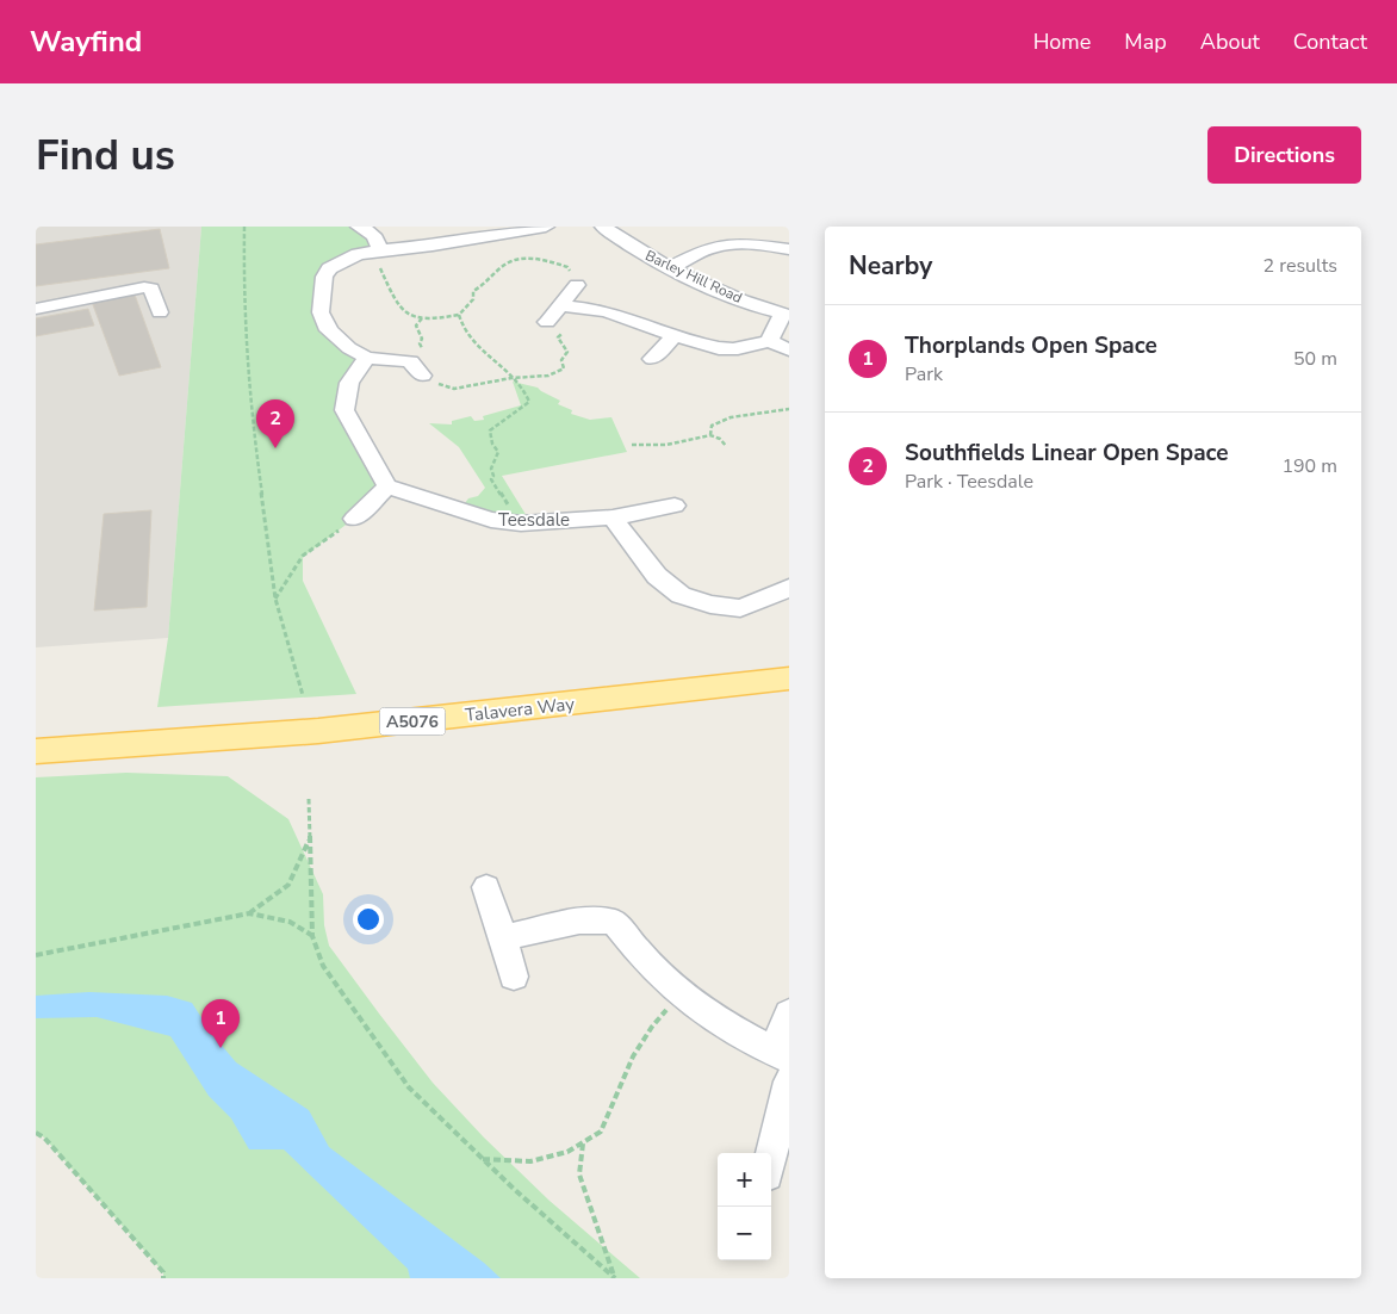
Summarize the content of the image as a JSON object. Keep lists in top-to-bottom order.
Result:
{
  "streets": {
    "main road": ["Talavera Way", "A5076"],
    "street": ["Barley Hill Road", "Teesdale"]
  },
  "page": {
    "header": "Wayfind",
    "nav": [
      "Home",
      "Map",
      "About",
      "Contact"
    ],
    "buttons": "Directions",
    "title": "Find us",
    "heading": ["Nearby", "2 results"],
    "list": [
      {
        "mark": "1",
        "name": "Thorplands Open Space",
        "note": "Park",
        "value": "50 m"
      },
      {
        "mark": "2",
        "name": "Southfields Linear Open Space",
        "note": "Park · Teesdale",
        "value": "190 m"
      }
    ],
    "pins": ["2", "1"],
    "map_buttons": ["+", "−"]
  }
}
